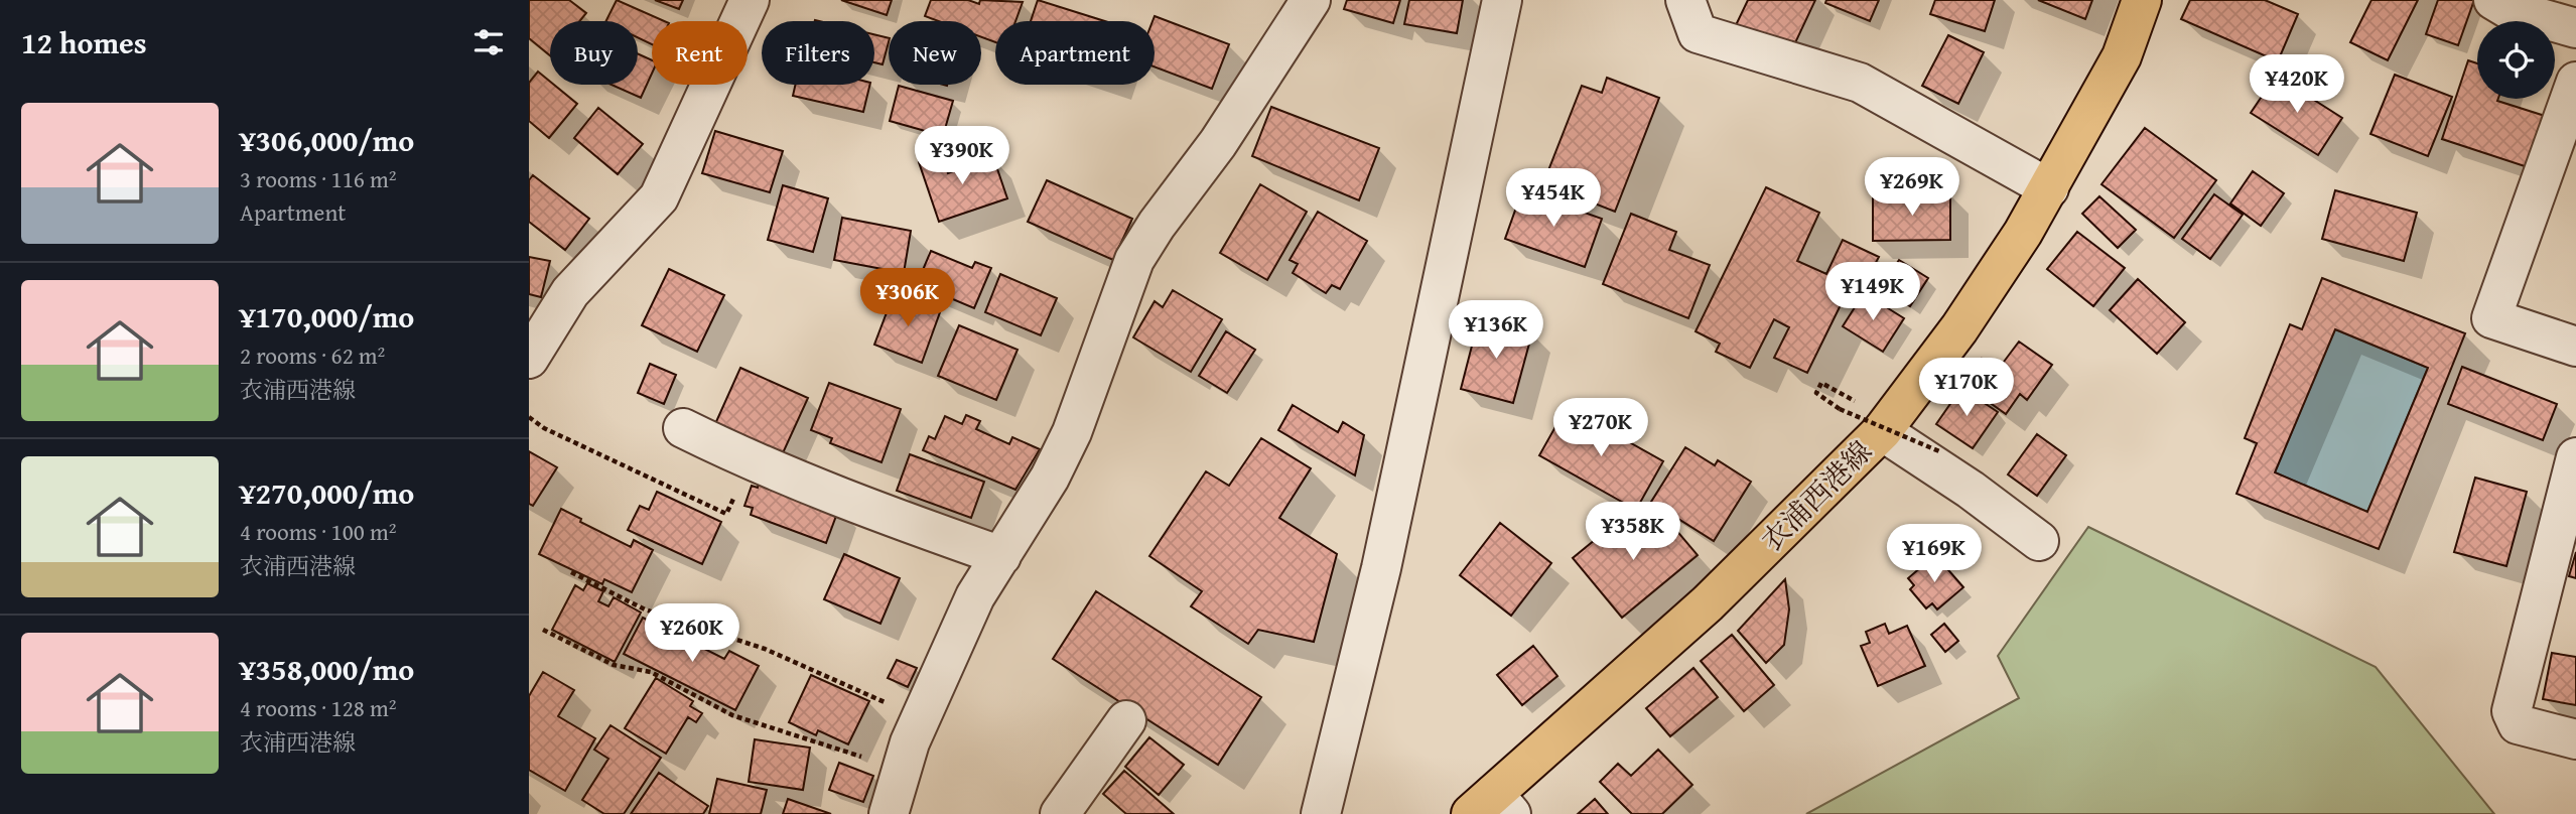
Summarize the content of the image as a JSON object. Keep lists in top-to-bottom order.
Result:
{
  "streets": {
    "main road": ["衣浦西港線"]
  },
  "page": {
    "heading": "12 homes",
    "chip": [
      "Buy",
      "Rent",
      "Filters",
      "New",
      "Apartment"
    ],
    "price": [
      "¥420K",
      "¥390K",
      "¥269K",
      "¥454K",
      "¥149K",
      "¥306K",
      "¥136K",
      "¥170K",
      "¥270K",
      "¥358K",
      "¥169K",
      "¥260K"
    ],
    "list": [
      {
        "name": "¥306,000/mo",
        "note": "3 rooms · 116 m² · Apartment"
      },
      {
        "name": "¥170,000/mo",
        "note": "2 rooms · 62 m² · 衣浦西港線"
      },
      {
        "name": "¥270,000/mo",
        "note": "4 rooms · 100 m² · 衣浦西港線"
      },
      {
        "name": "¥358,000/mo",
        "note": "4 rooms · 128 m² · 衣浦西港線"
      }
    ]
  }
}
